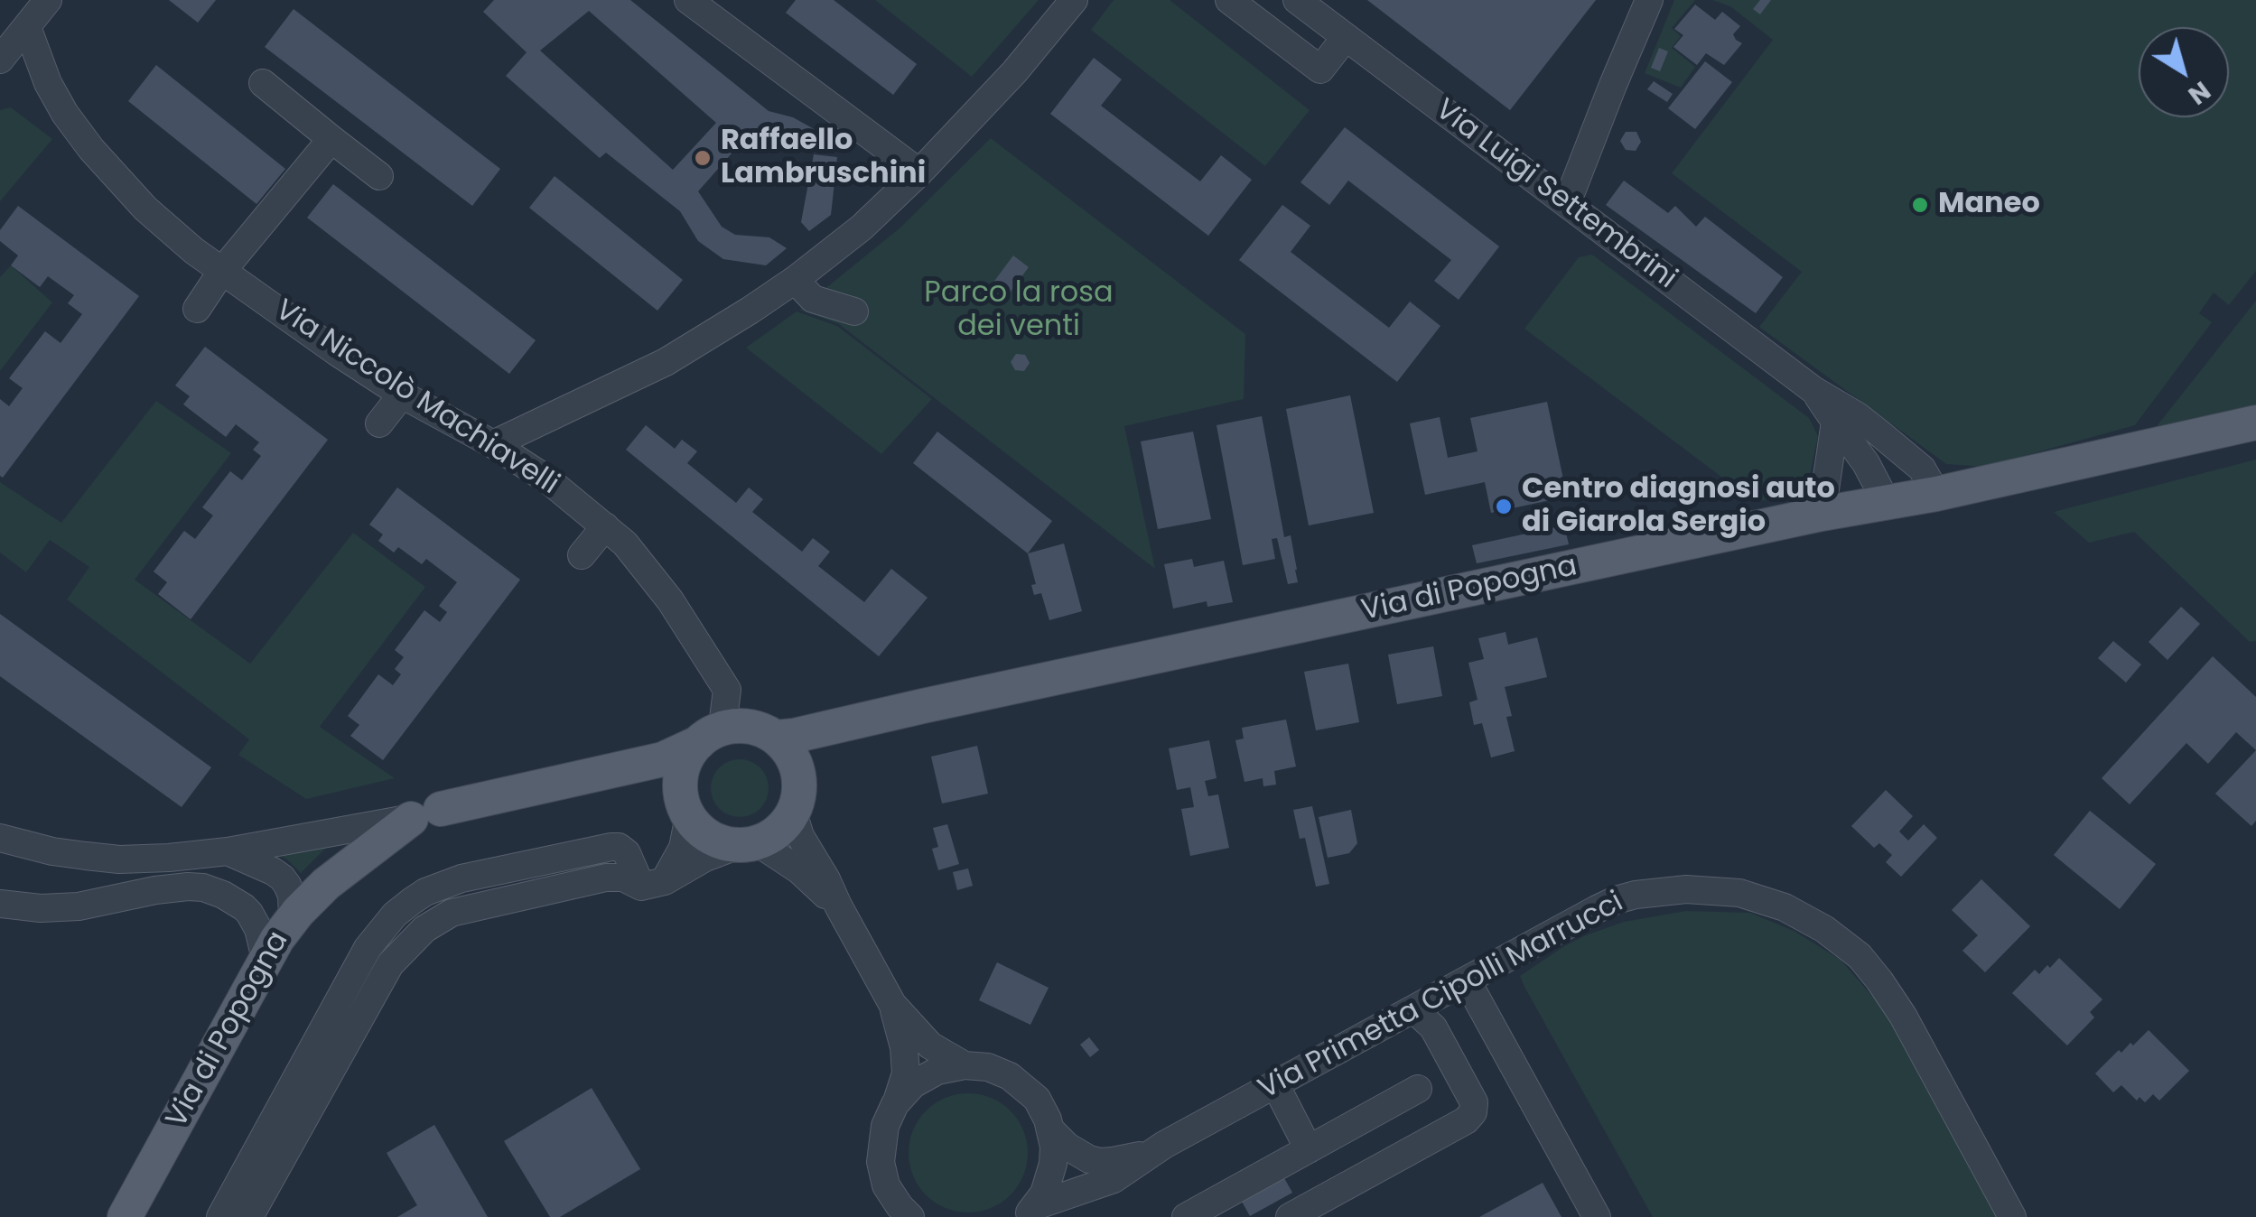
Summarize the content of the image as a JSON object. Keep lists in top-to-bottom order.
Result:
{
  "streets": {
    "main road": ["Via di Popogna"],
    "street": ["Via Luigi Settembrini", "Via Niccolò Machiavelli", "Via Primetta Cipolli Marrucci"]
  },
  "crossings": [
    ["Via Luigi Settembrini", "Via di Popogna"],
    ["Via Niccolò Machiavelli", "Via di Popogna"]
  ],
  "parks": ["Parco la rosa dei venti"],
  "places": ["Raffaello Lambruschini", "Maneo", "Centro diagnosi auto di Giarola Sergio"],
  "north": "bottom right"
}
